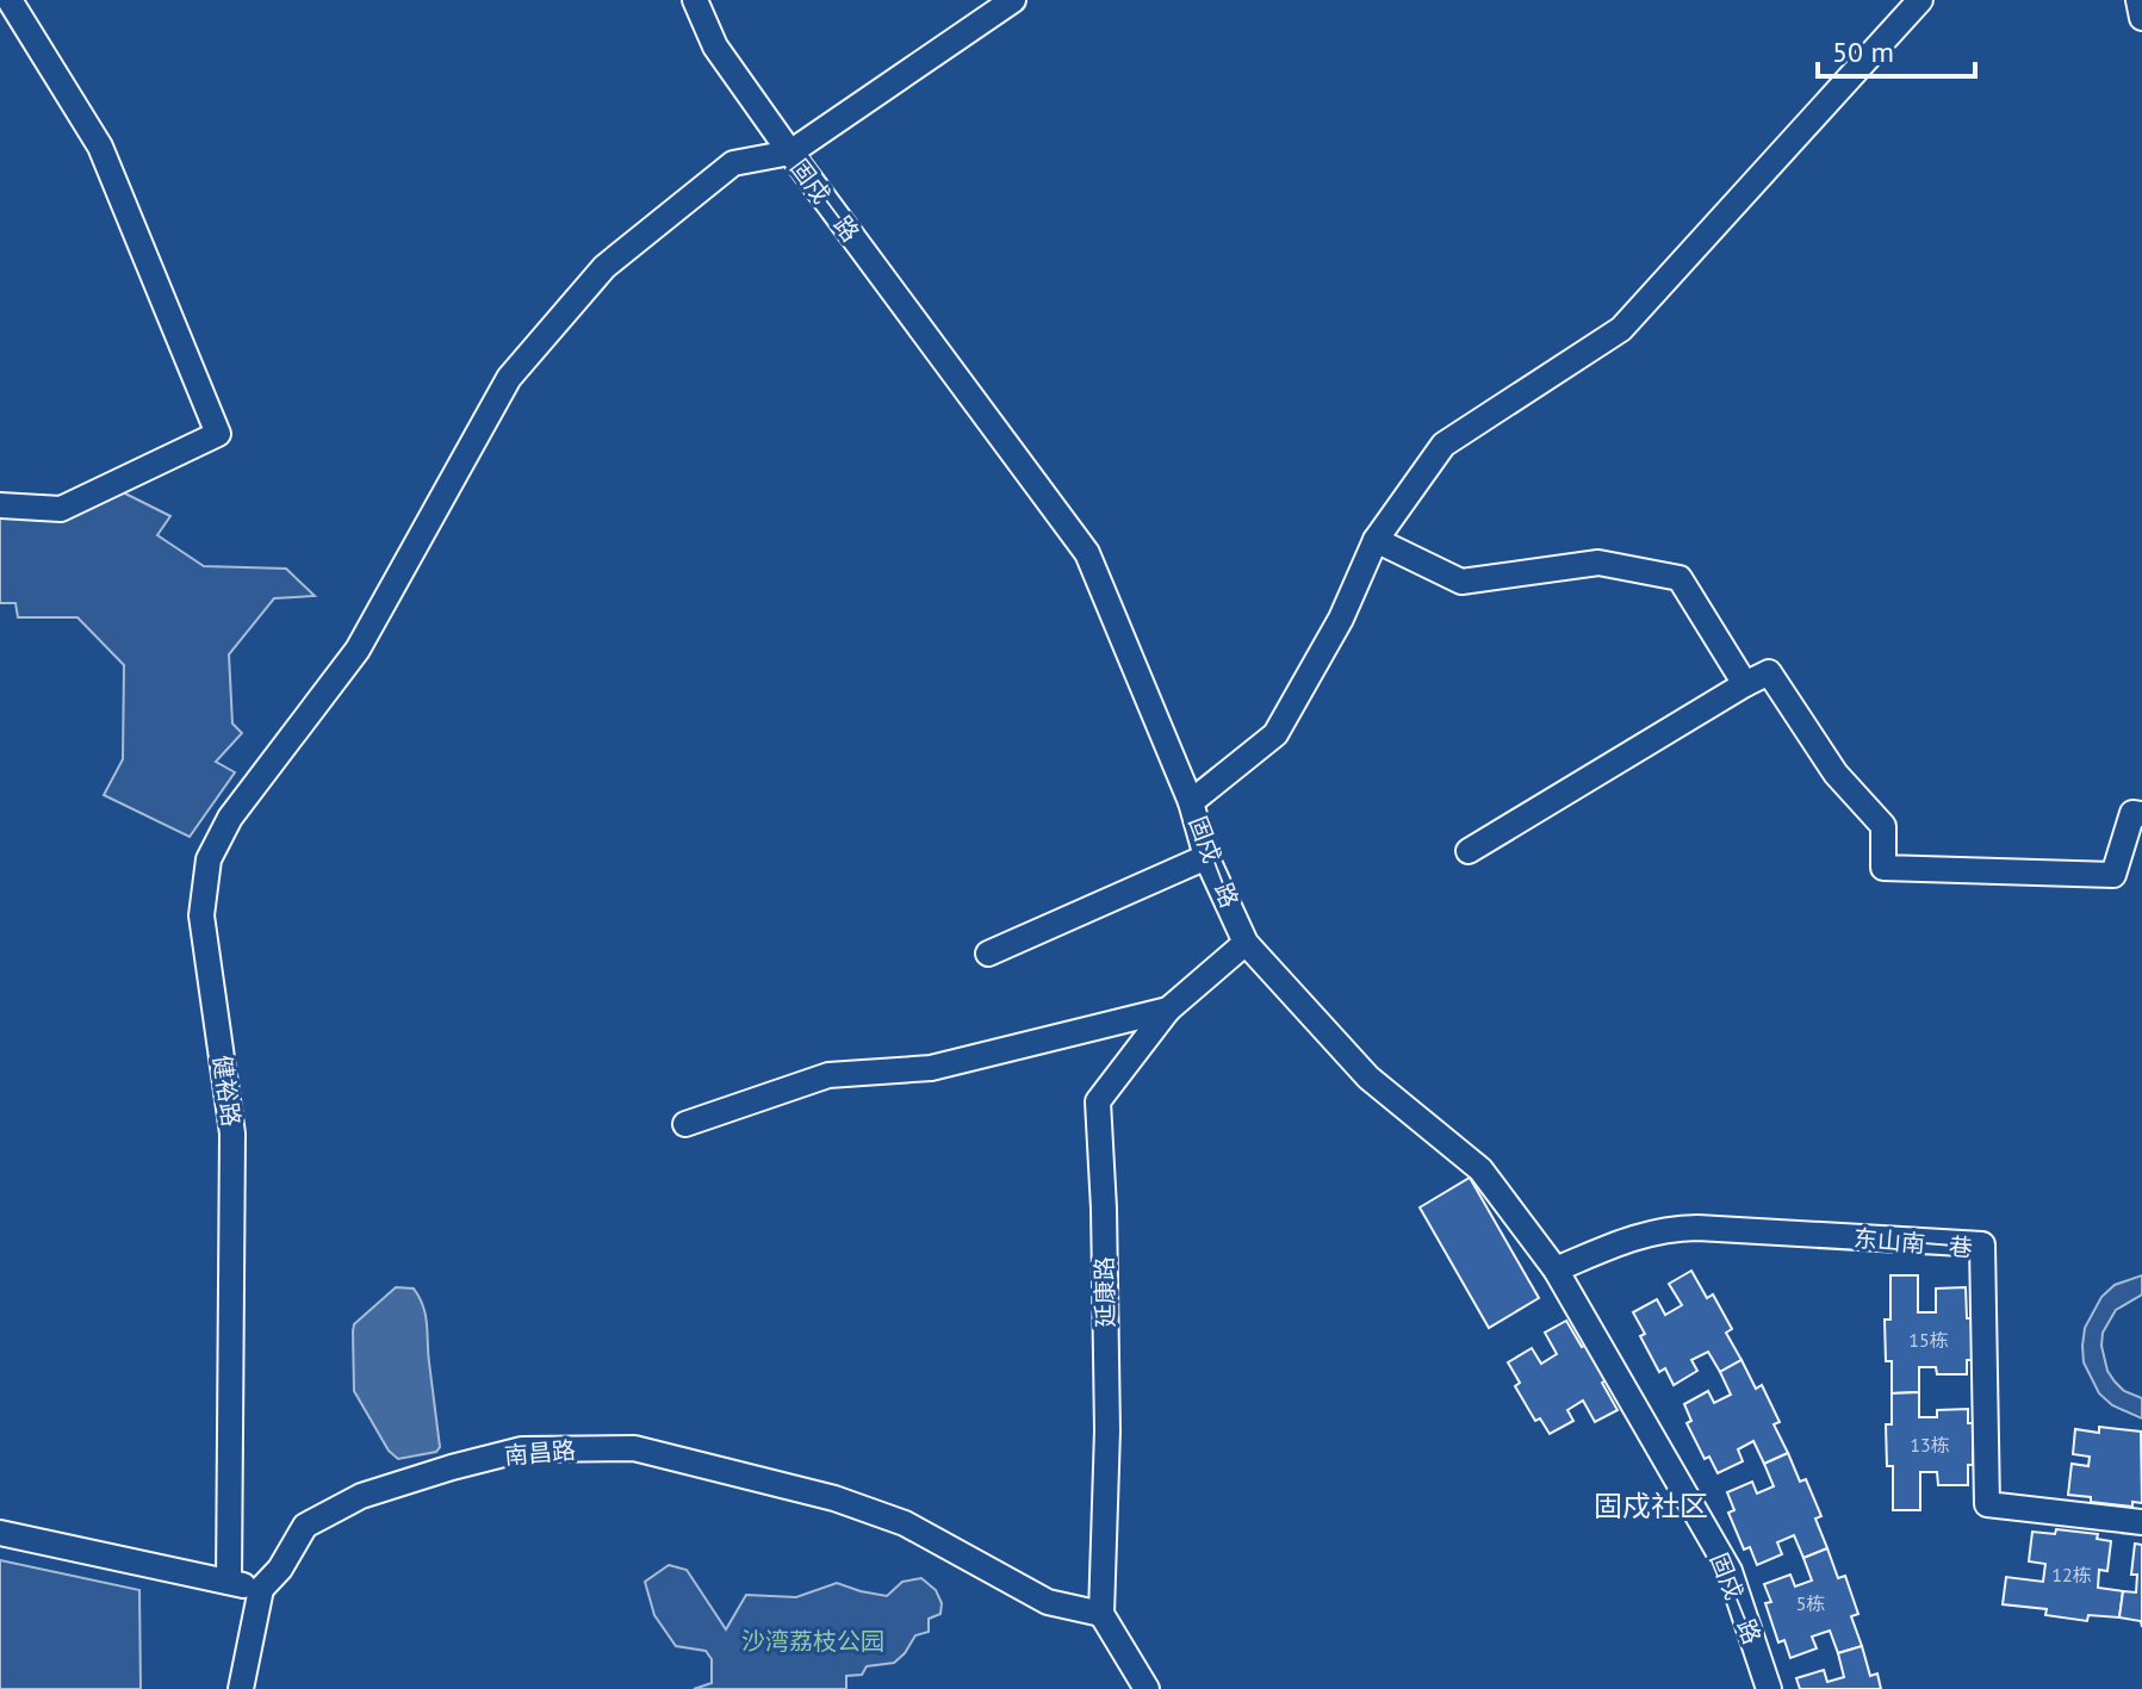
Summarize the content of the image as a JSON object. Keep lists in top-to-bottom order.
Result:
{
  "streets": {
    "street": [
      "固戍一路",
      "健裕路",
      "东山南一巷",
      "延康路",
      "南昌路"
    ]
  },
  "crossings": [
    ["固戍一路", "健裕路"],
    ["固戍一路", "东山南一巷"],
    ["固戍一路", "延康路"],
    ["延康路", "南昌路"]
  ],
  "districts": ["固戍社区"],
  "parks": ["沙湾荔枝公园"],
  "house_numbers": [
    "15栋",
    "13栋",
    "12栋",
    "5栋"
  ],
  "scale_bar": "50 m"
}
